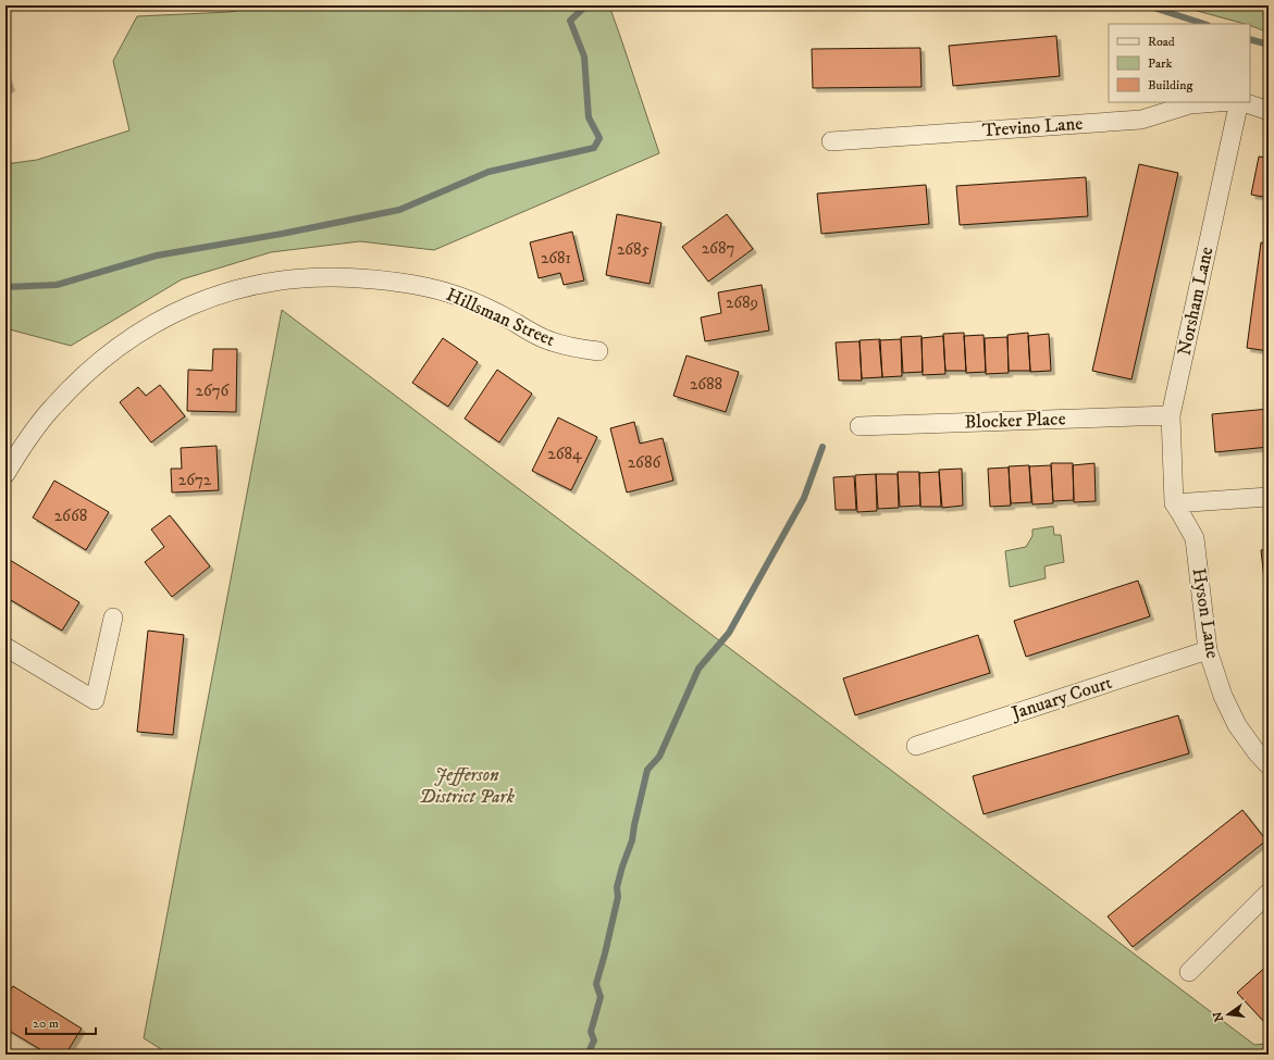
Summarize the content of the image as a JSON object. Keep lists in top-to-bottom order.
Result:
{
  "streets": {
    "street": [
      "Trevino Lane",
      "Norsham Lane",
      "Hillsman Street",
      "Blocker Place",
      "Hyson Lane",
      "January Court"
    ]
  },
  "crossings": [
    ["Norsham Lane", "Blocker Place"],
    ["Norsham Lane", "Hyson Lane"],
    ["Hyson Lane", "January Court"]
  ],
  "parks": ["Jefferson District Park"],
  "house_numbers": [
    "2687",
    "2685",
    "2681",
    "2689",
    "2688",
    "2676",
    "2684",
    "2686",
    "2672",
    "2668"
  ],
  "legend": ["Road", "Park", "Building"],
  "scale_bar": "20 m",
  "north": "left"
}
